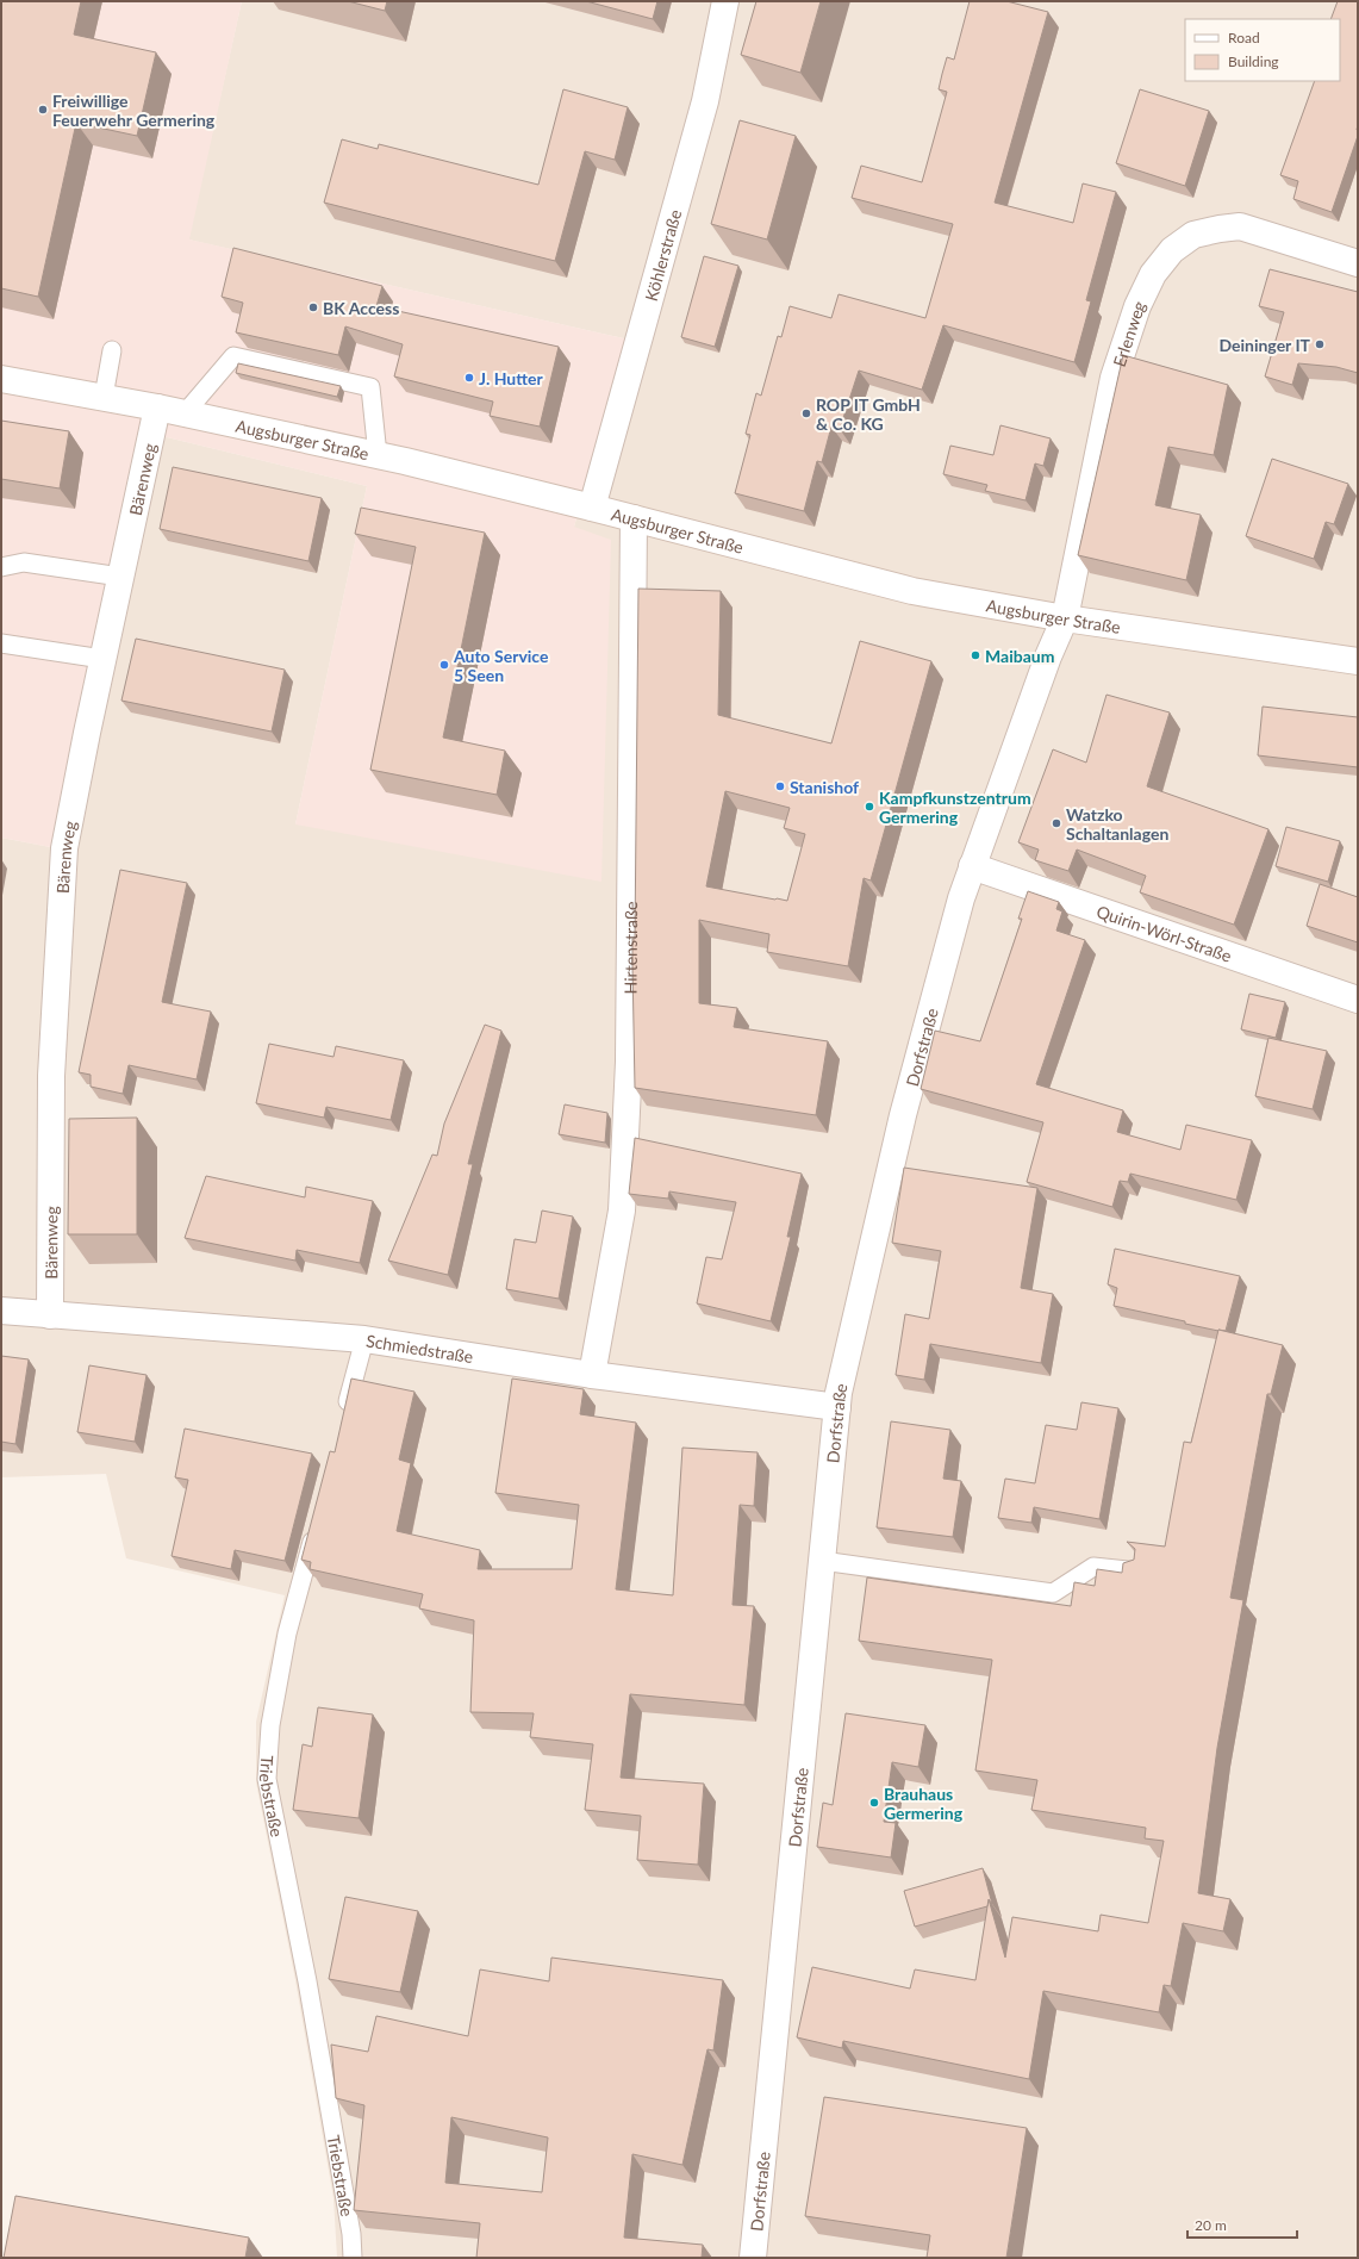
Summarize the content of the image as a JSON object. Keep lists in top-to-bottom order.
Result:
{
  "streets": {
    "street": [
      "Köhlerstraße",
      "Erlenweg",
      "Augsburger Straße",
      "Bärenweg",
      "Quirin-Wörl-Straße",
      "Hirtenstraße",
      "Dorfstraße",
      "Schmiedstraße"
    ],
    "lane": ["Triebstraße"]
  },
  "crossings": [
    ["Köhlerstraße", "Augsburger Straße"],
    ["Erlenweg", "Augsburger Straße"],
    ["Erlenweg", "Dorfstraße"],
    ["Augsburger Straße", "Bärenweg"],
    ["Augsburger Straße", "Hirtenstraße"],
    ["Augsburger Straße", "Dorfstraße"],
    ["Bärenweg", "Schmiedstraße"],
    ["Quirin-Wörl-Straße", "Dorfstraße"],
    ["Hirtenstraße", "Schmiedstraße"],
    ["Dorfstraße", "Schmiedstraße"]
  ],
  "places": [
    "Freiwillige Feuerwehr Germering",
    "BK Access",
    "Deininger IT",
    "J. Hutter",
    "ROP IT GmbH & Co. KG",
    "Maibaum",
    "Auto Service 5 Seen",
    "Stanishof",
    "Kampfkunstzentrum Germering",
    "Watzko Schaltanlagen",
    "Brauhaus Germering"
  ],
  "legend": ["Road", "Building"],
  "scale_bar": "20 m"
}
